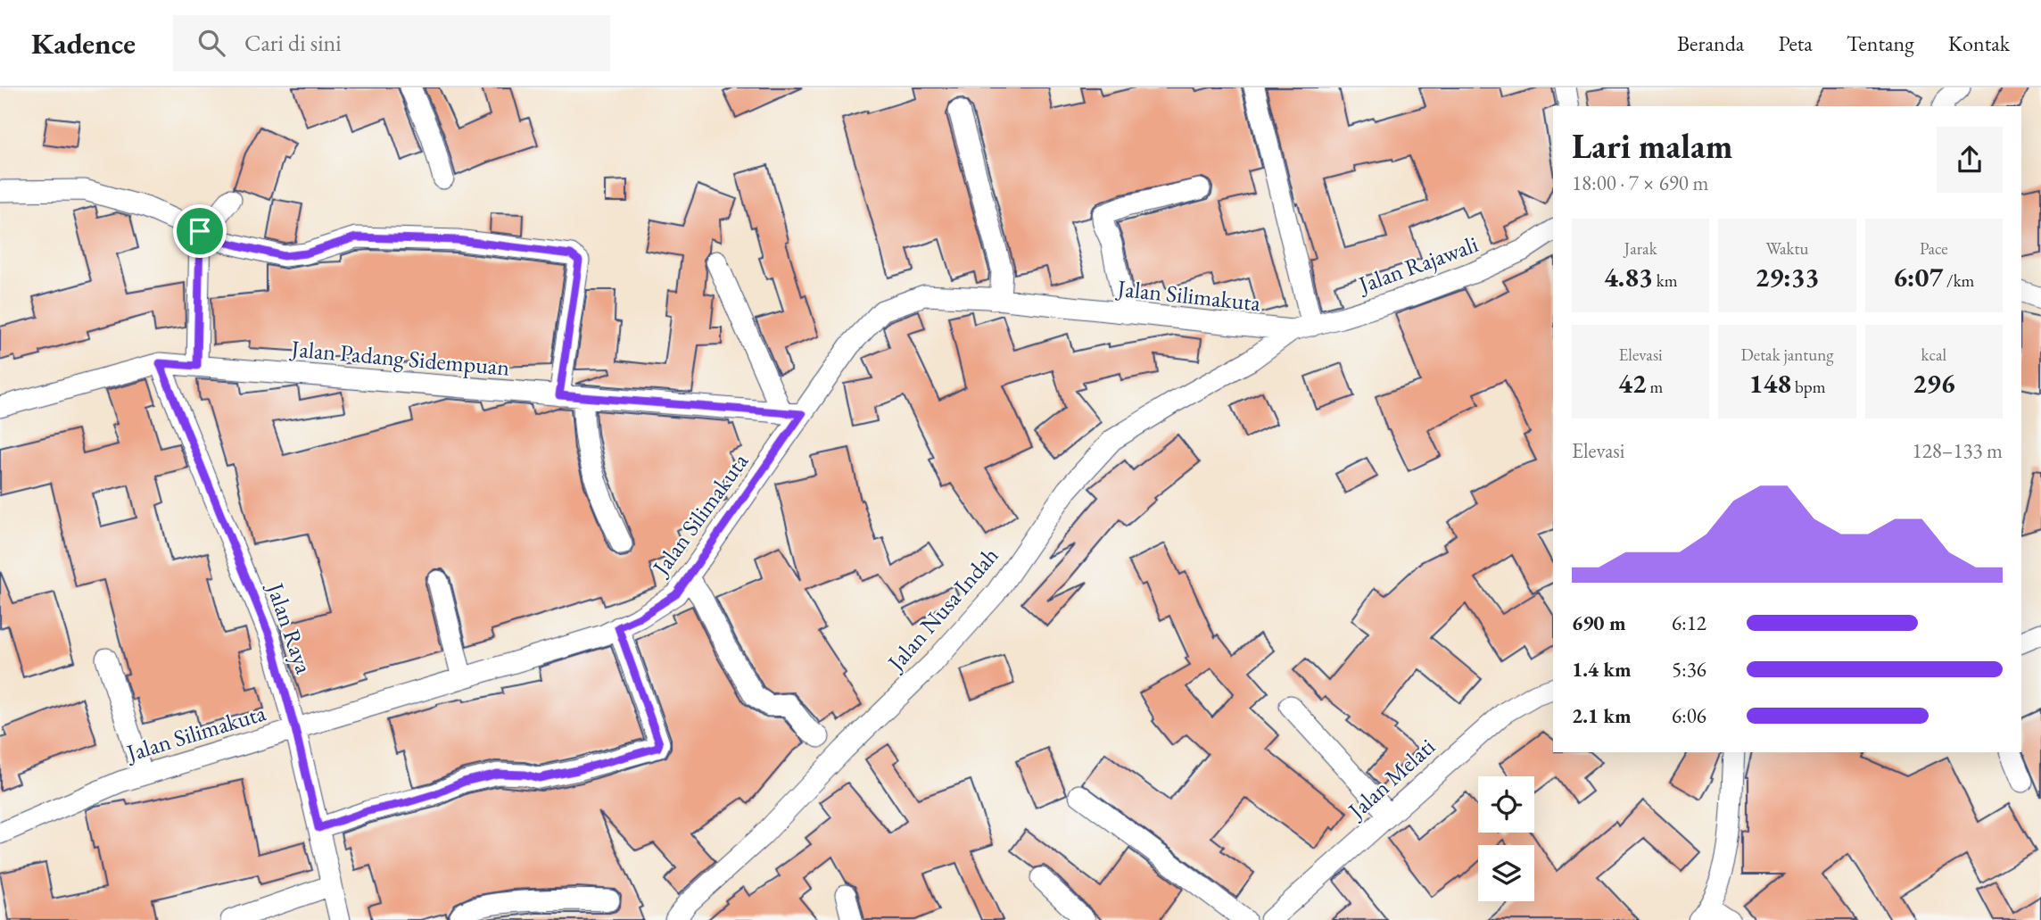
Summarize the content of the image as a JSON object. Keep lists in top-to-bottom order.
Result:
{
  "streets": {
    "street": [
      "Jalan Rajawali",
      "Jalan Silimakuta",
      "Jalan Padang Sidempuan",
      "Jalan Nusa Indah",
      "Jalan Raya",
      "Jalan Melati"
    ]
  },
  "crossings": [
    ["Jalan Rajawali", "Jalan Silimakuta"],
    ["Jalan Rajawali", "Jalan Nusa Indah"],
    ["Jalan Silimakuta", "Jalan Padang Sidempuan"],
    ["Jalan Silimakuta", "Jalan Nusa Indah"],
    ["Jalan Silimakuta", "Jalan Raya"],
    ["Jalan Padang Sidempuan", "Jalan Raya"]
  ],
  "page": {
    "header": "Kadence",
    "search": "Cari di sini",
    "nav": [
      "Beranda",
      "Peta",
      "Tentang",
      "Kontak"
    ],
    "heading": ["Lari malam", "18:00 · 7 × 690 m"],
    "stats": [
      ["Jarak", "4.83 km"],
      ["Waktu", "29:33"],
      ["Pace", "6:07 /km"],
      ["Elevasi", "42 m"],
      ["Detak jantung", "148 bpm"],
      ["kcal", "296"]
    ],
    "chart": ["Elevasi", "128–133 m"],
    "list": [
      {
        "name": "690 m",
        "note": "6:12"
      },
      {
        "name": "1.4 km",
        "note": "5:36"
      },
      {
        "name": "2.1 km",
        "note": "6:06"
      }
    ]
  }
}
